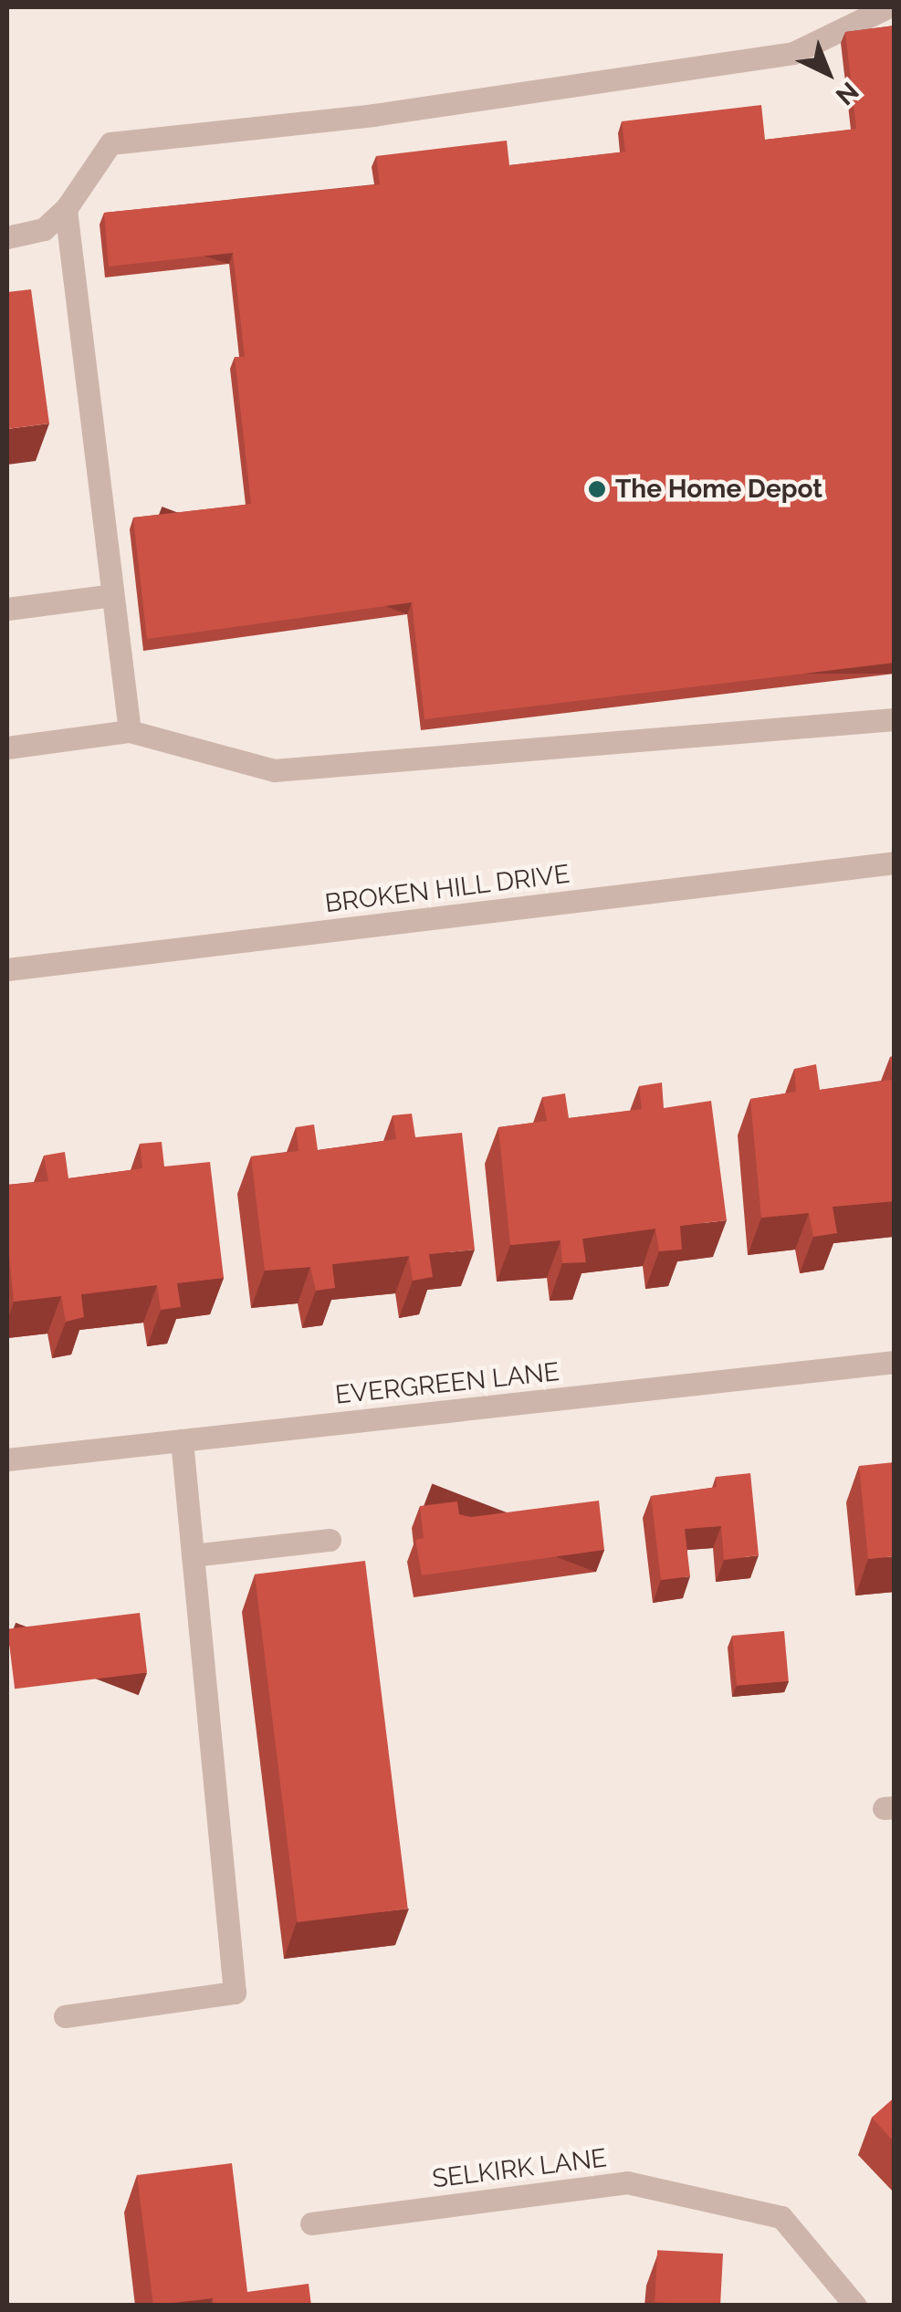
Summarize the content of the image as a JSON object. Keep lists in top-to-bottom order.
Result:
{
  "streets": {
    "street": ["BROKEN HILL DRIVE", "EVERGREEN LANE", "SELKIRK LANE"]
  },
  "places": ["The Home Depot"],
  "north": "bottom right"
}
